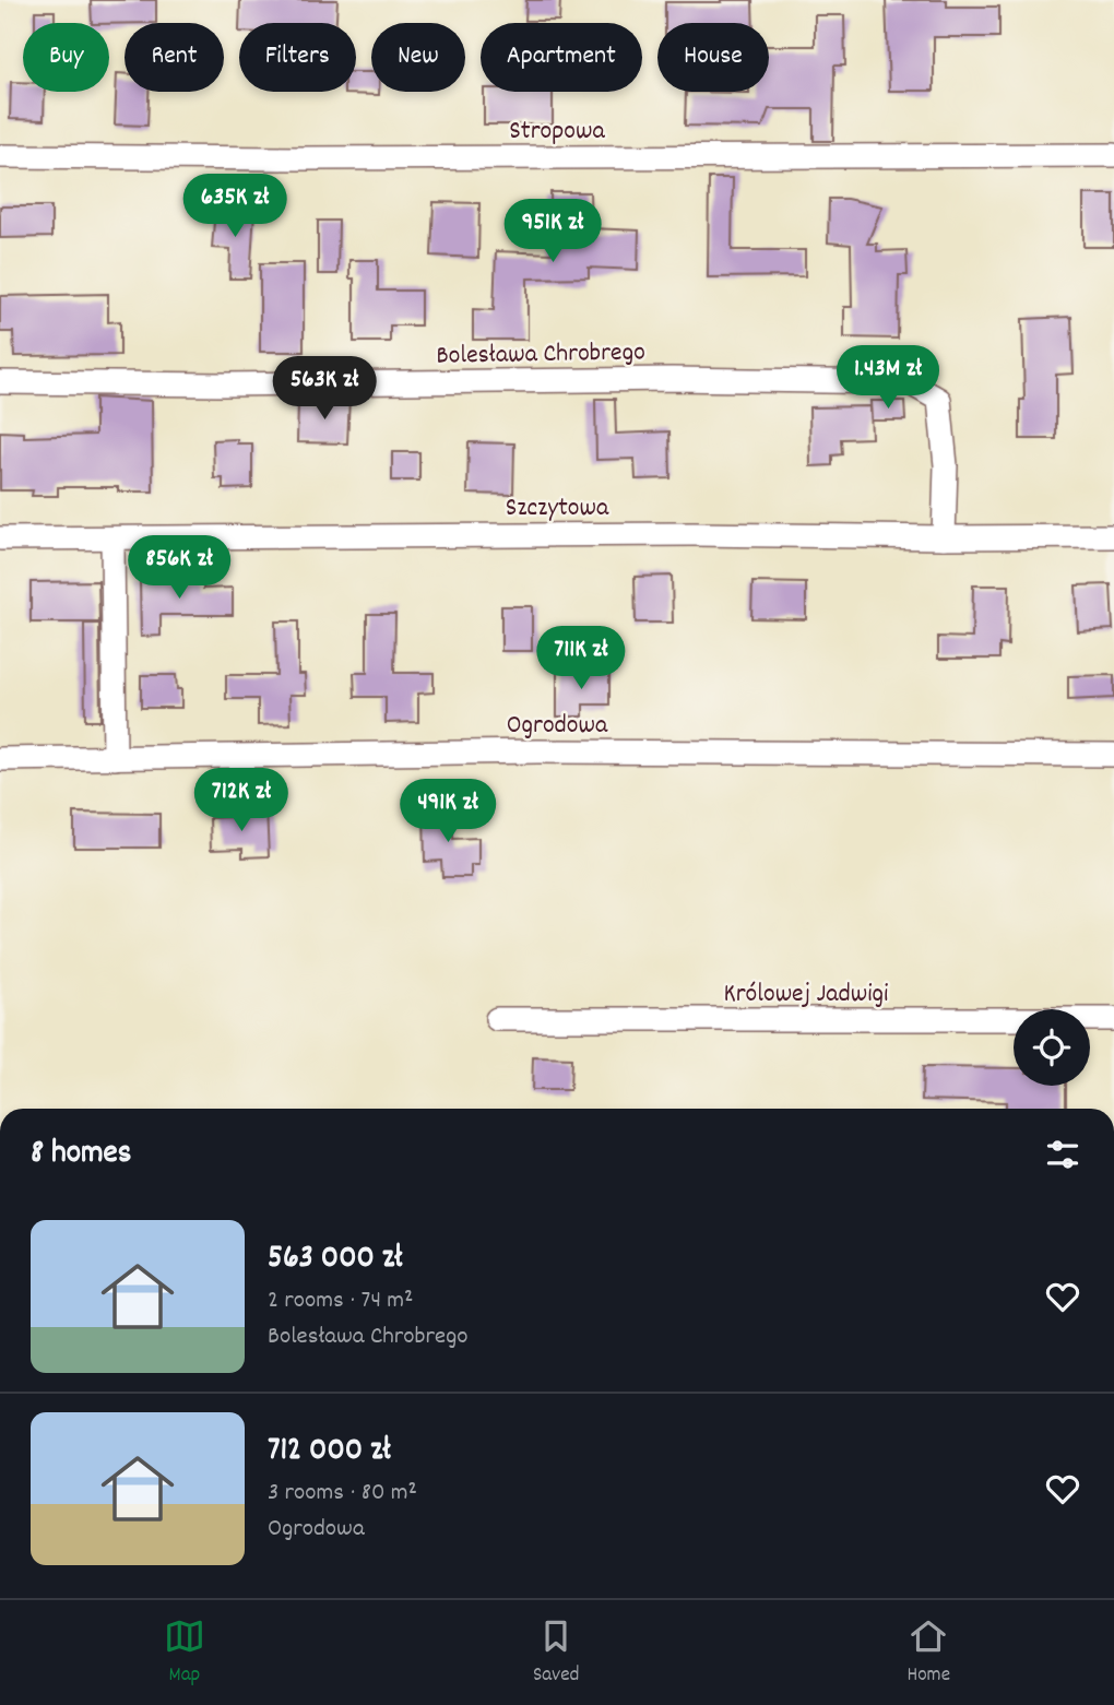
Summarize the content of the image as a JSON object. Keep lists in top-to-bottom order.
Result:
{
  "streets": {
    "street": [
      "Stropowa",
      "Bolesława Chrobrego",
      "Szczytowa",
      "Ogrodowa",
      "Królowej Jadwigi"
    ]
  },
  "crossings": [
    ["Bolesława Chrobrego", "Szczytowa"]
  ],
  "page": {
    "chip": [
      "Buy",
      "Rent",
      "Filters",
      "New",
      "Apartment",
      "House"
    ],
    "price": [
      "635K zł",
      "951K zł",
      "1.43M zł",
      "563K zł",
      "856K zł",
      "711K zł",
      "712K zł",
      "491K zł"
    ],
    "heading": "8 homes",
    "list": [
      {
        "name": "563 000 zł",
        "note": "2 rooms · 74 m² · Bolesława Chrobrego"
      },
      {
        "name": "712 000 zł",
        "note": "3 rooms · 80 m² · Ogrodowa"
      }
    ],
    "tabs": ["Map", "Saved", "Home"]
  }
}
